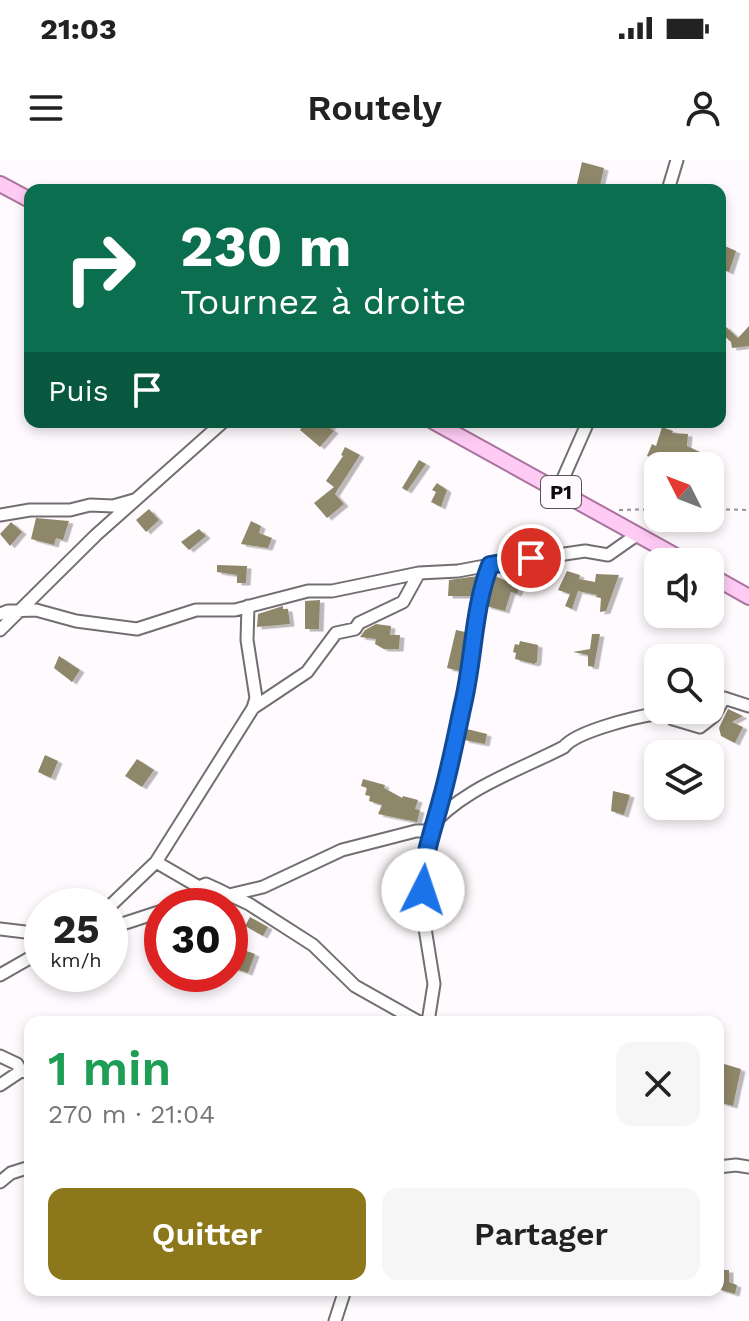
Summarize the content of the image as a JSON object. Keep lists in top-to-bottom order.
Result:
{
  "streets": {
    "main road": ["P1"]
  },
  "north": "top left",
  "page": {
    "status": "21:03",
    "header": "Routely",
    "turn": ["230 m", "Tournez à droite"],
    "then": "Puis",
    "speed": "25 km/h",
    "limit": "30",
    "heading": ["1 min", "270 m · 21:04"],
    "buttons": ["Quitter", "Partager"]
  }
}
